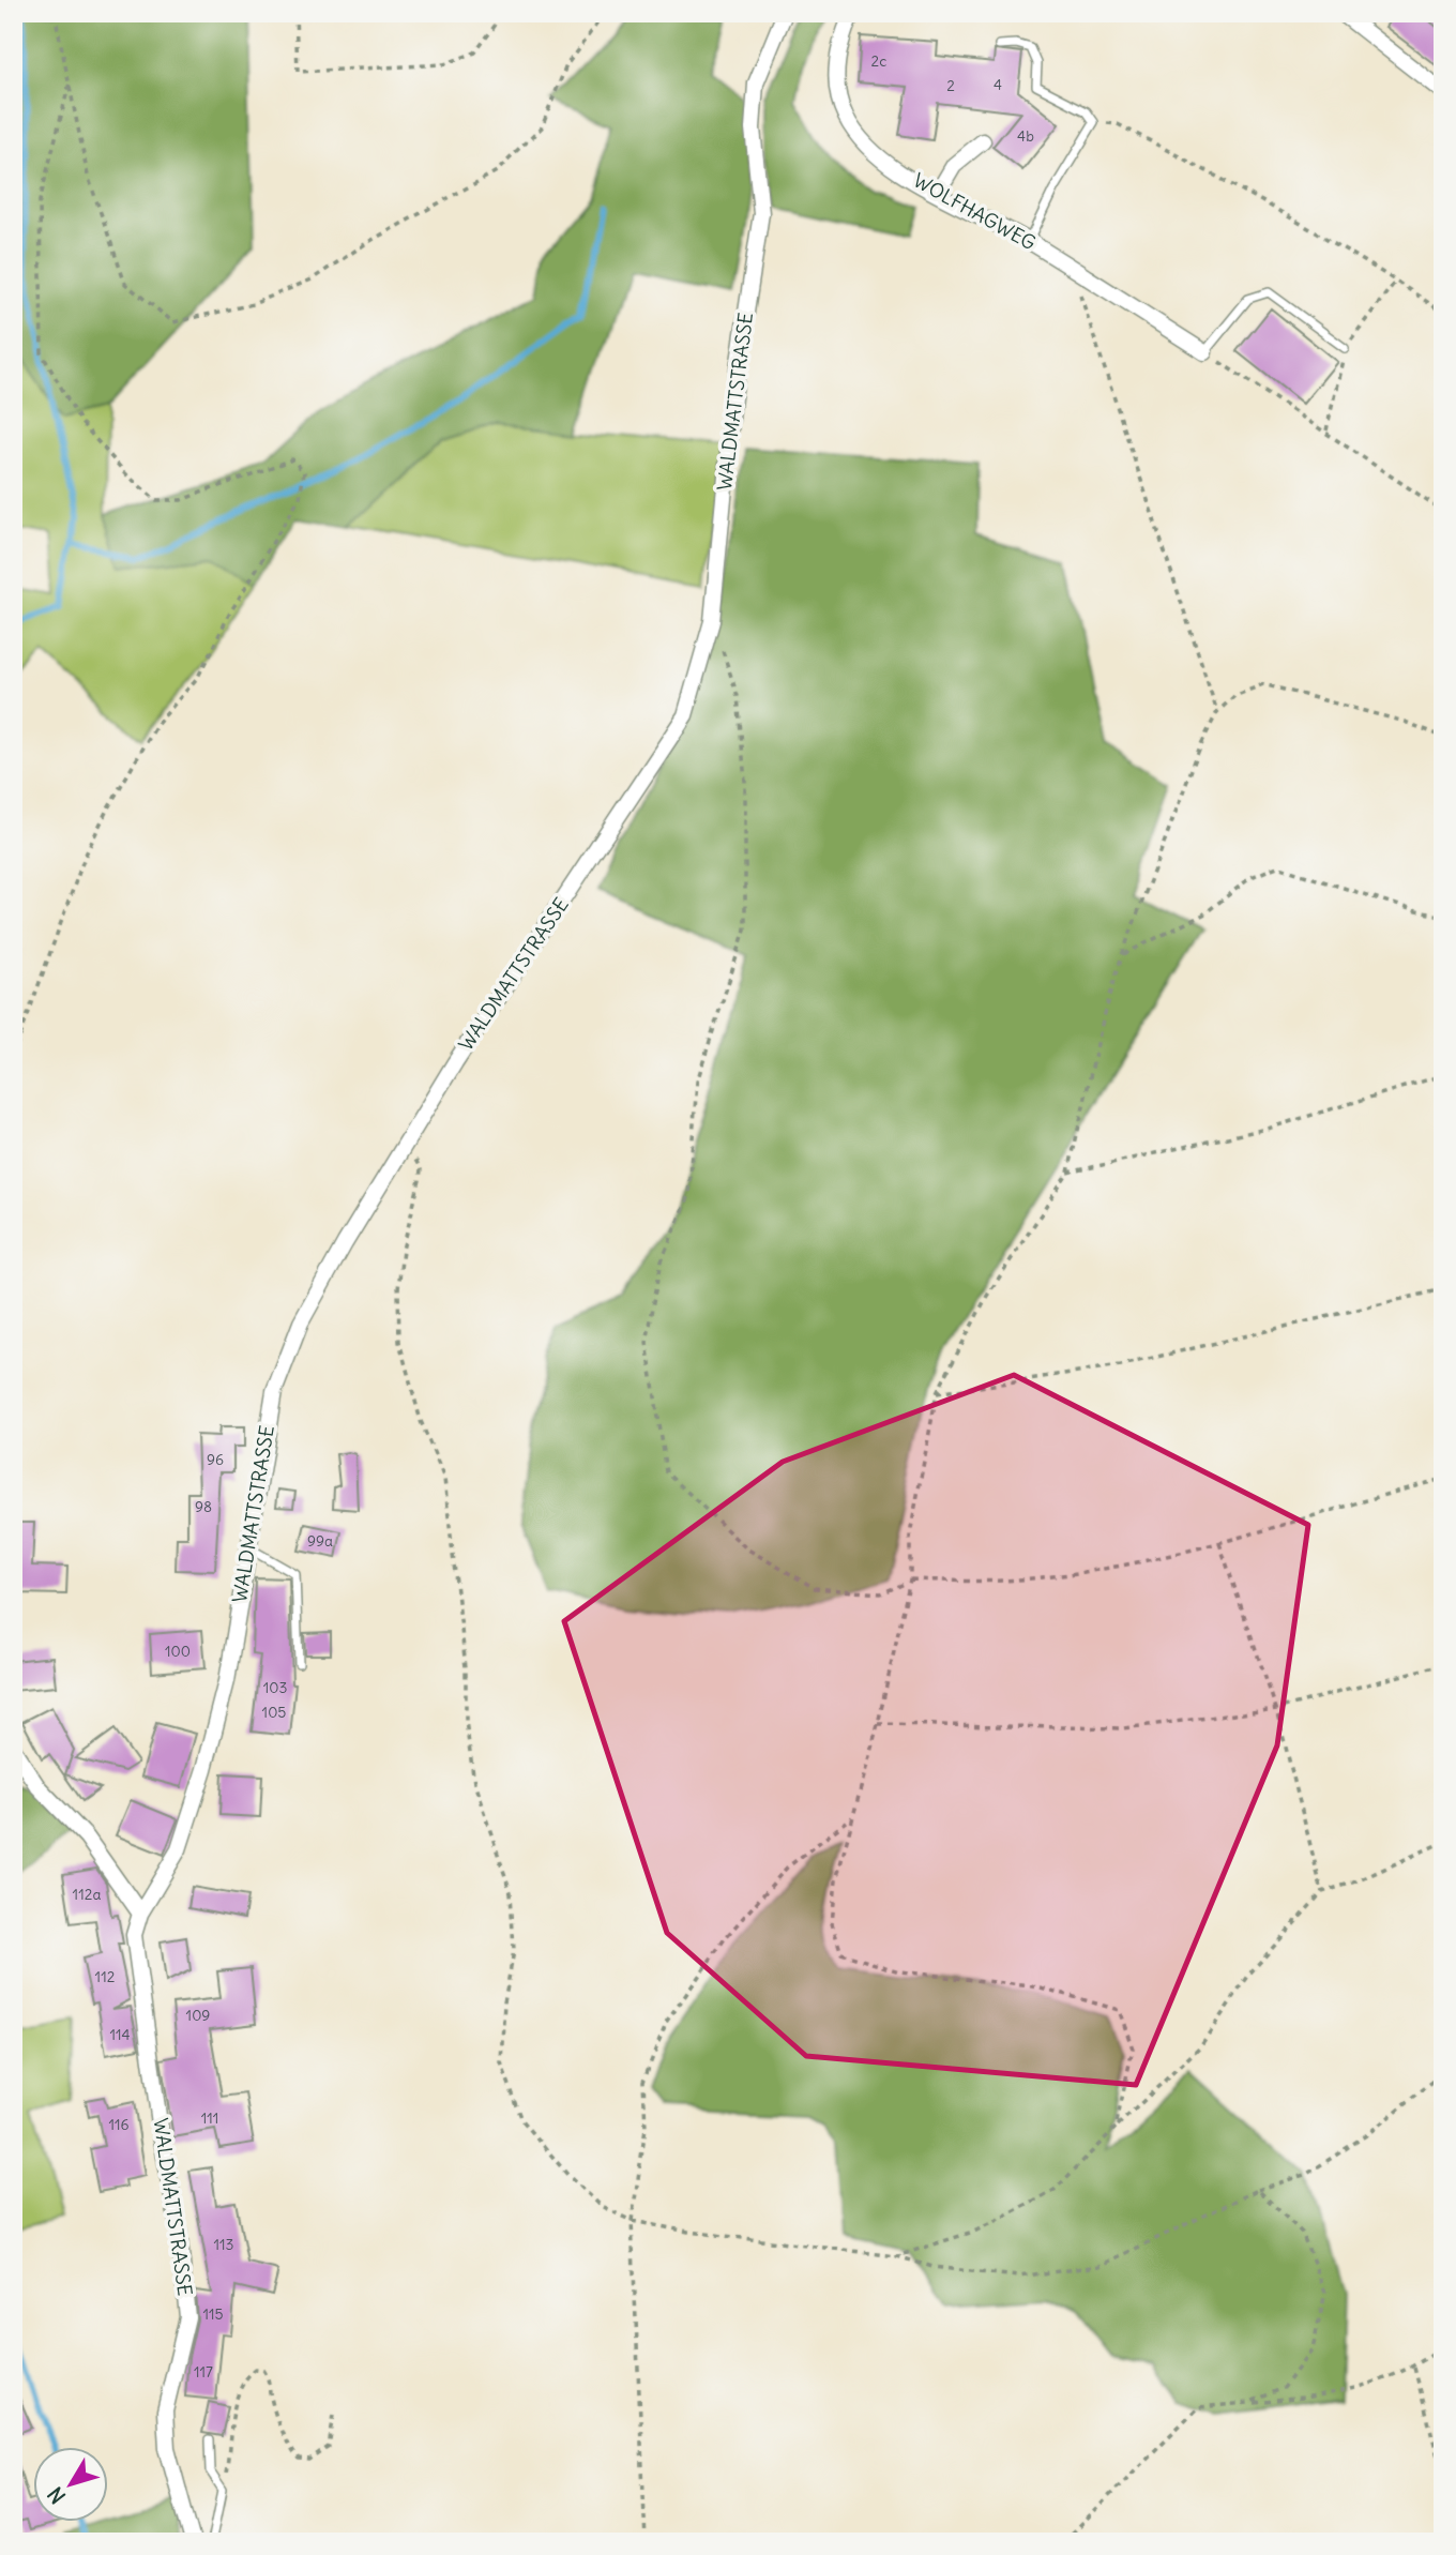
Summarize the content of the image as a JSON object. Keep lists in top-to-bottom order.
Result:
{
  "streets": {
    "street": ["WOLFHAGWEG", "WALDMATTSTRASSE"]
  },
  "house_numbers": [
    "2c",
    "4",
    "2",
    "4b",
    "96",
    "98",
    "99a",
    "100",
    "103",
    "105",
    "112a",
    "112",
    "109",
    "114",
    "111",
    "116",
    "113",
    "115",
    "117"
  ],
  "north": "bottom left"
}
